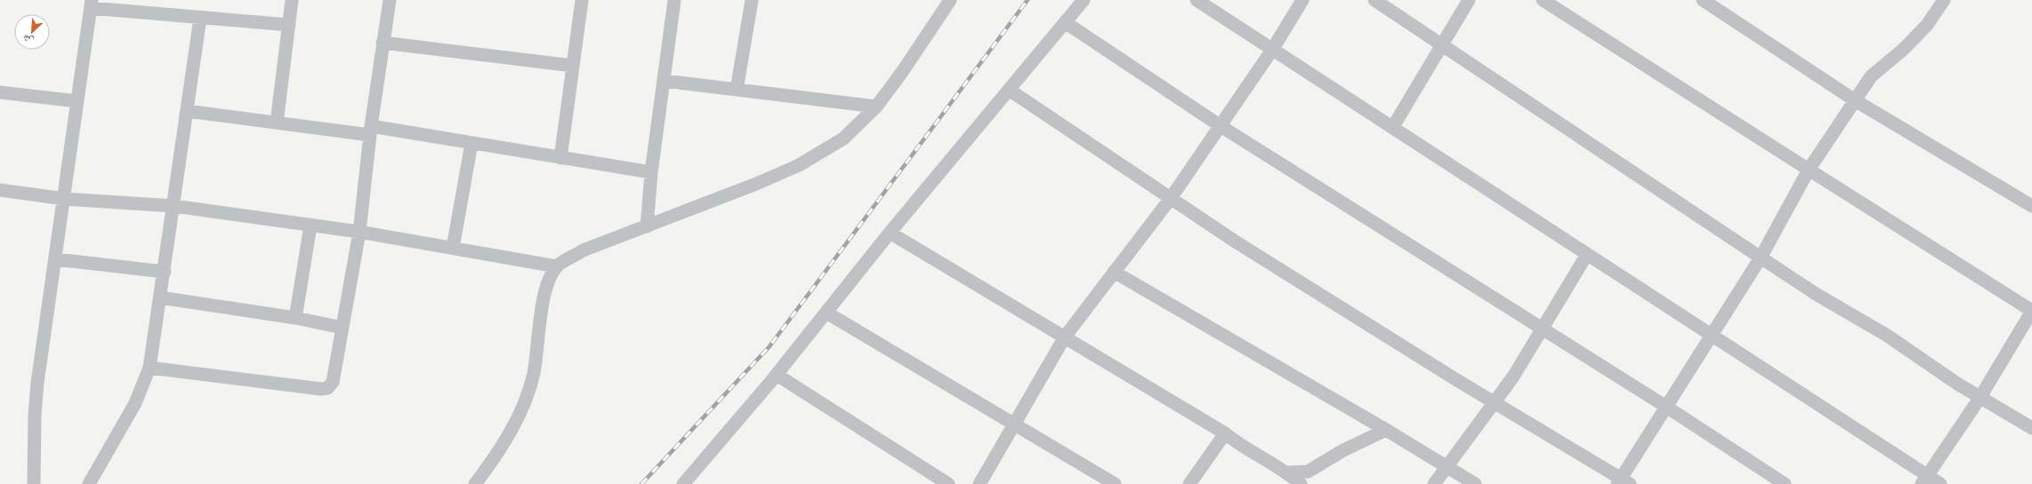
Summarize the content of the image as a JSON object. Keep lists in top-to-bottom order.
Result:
{
  "north": "bottom left"
}
